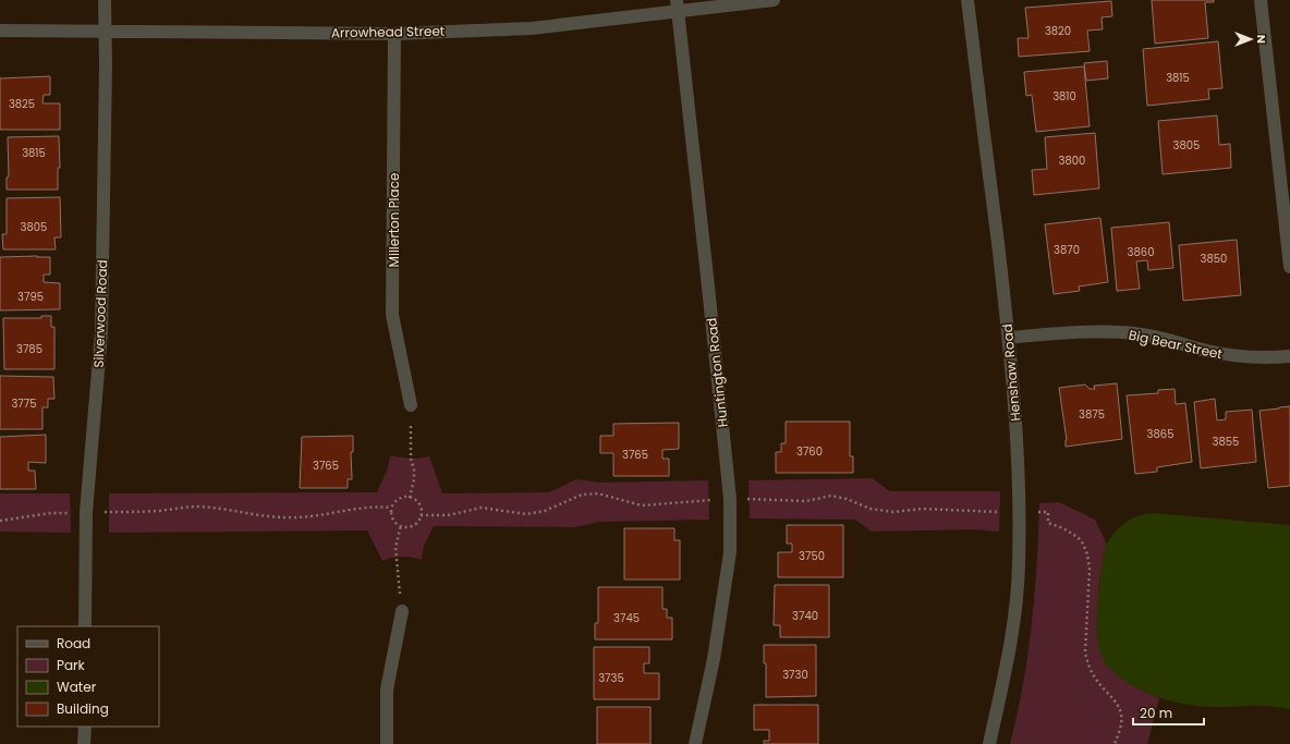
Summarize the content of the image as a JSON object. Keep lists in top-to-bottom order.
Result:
{
  "streets": {
    "street": [
      "Arrowhead Street",
      "Millerton Place",
      "Silverwood Road",
      "Big Bear Street",
      "Huntington Road",
      "Henshaw Road"
    ]
  },
  "crossings": [
    ["Arrowhead Street", "Millerton Place"],
    ["Arrowhead Street", "Silverwood Road"],
    ["Arrowhead Street", "Huntington Road"],
    ["Big Bear Street", "Henshaw Road"]
  ],
  "house_numbers": [
    "3820",
    "3815",
    "3810",
    "3825",
    "3805",
    "3815",
    "3800",
    "3805",
    "3870",
    "3860",
    "3850",
    "3795",
    "3785",
    "3775",
    "3875",
    "3865",
    "3855",
    "3760",
    "3765",
    "3765",
    "3750",
    "3740",
    "3745",
    "3730",
    "3735"
  ],
  "legend": [
    "Road",
    "Park",
    "Water",
    "Building"
  ],
  "scale_bar": "20 m",
  "north": "right"
}
